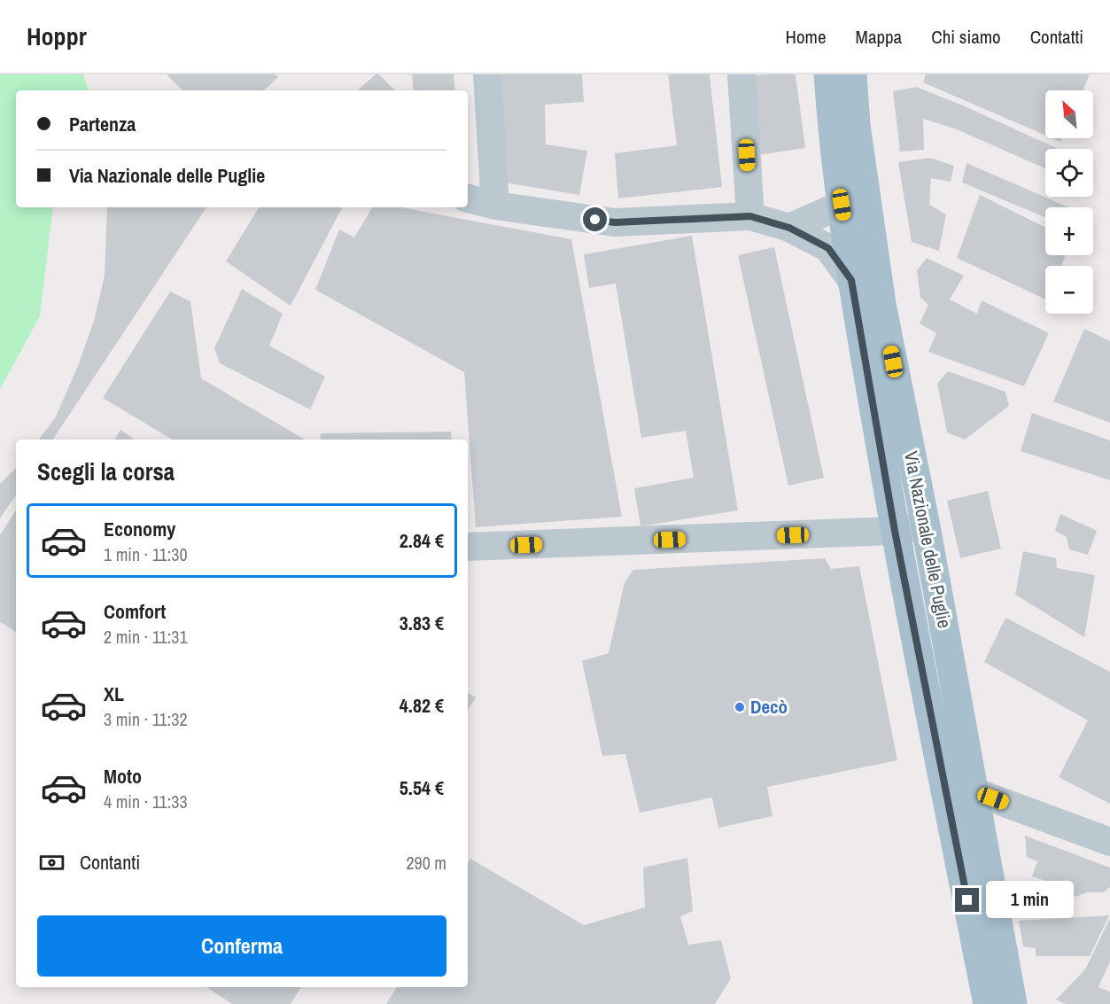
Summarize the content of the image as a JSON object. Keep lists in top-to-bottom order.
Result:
{
  "streets": {
    "main road": ["Via Nazionale delle Puglie"]
  },
  "places": ["Decò"],
  "north": "top left",
  "page": {
    "header": "Hoppr",
    "nav": [
      "Home",
      "Mappa",
      "Chi siamo",
      "Contatti"
    ],
    "map_buttons": ["+", "−"],
    "banner": ["Partenza", "Via Nazionale delle Puglie"],
    "heading": "Scegli la corsa",
    "list": [
      {
        "name": "Economy",
        "note": "1 min · 11:30",
        "value": "2.84 €"
      },
      {
        "name": "Comfort",
        "note": "2 min · 11:31",
        "value": "3.83 €"
      },
      {
        "name": "XL",
        "note": "3 min · 11:32",
        "value": "4.82 €"
      },
      {
        "name": "Moto",
        "note": "4 min · 11:33",
        "value": "5.54 €"
      }
    ],
    "pay": ["Contanti", "290 m"],
    "bubble": "1 min",
    "buttons": "Conferma"
  }
}
